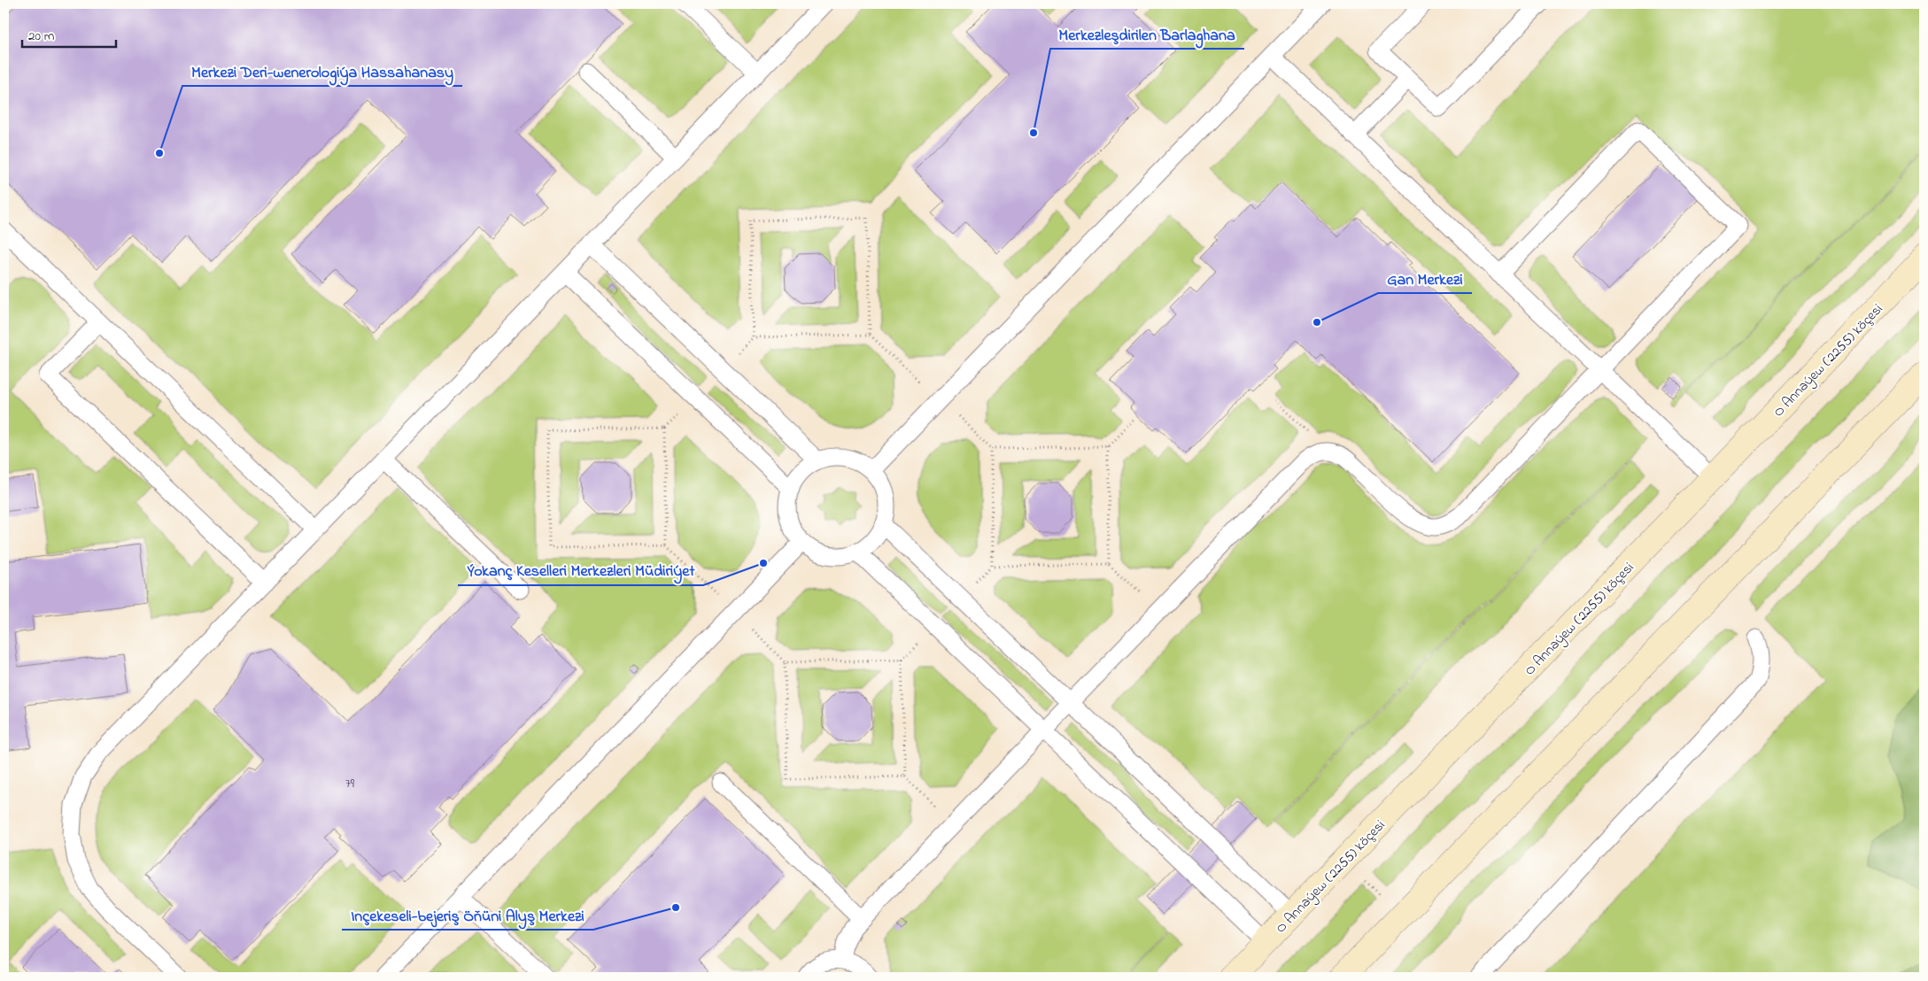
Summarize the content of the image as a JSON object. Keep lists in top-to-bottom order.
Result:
{
  "streets": {
    "main road": ["O Annaýew (2255) köçesi"]
  },
  "places": [
    "Merkezleşdirilen Barlaghana",
    "Merkezi Deri-wenerologiýa Hassahanasy",
    "Gan Merkezi",
    "Ýokanç Keselleri Merkezleri Müdiriýet",
    "Inçekeseli-bejeriş Öňüni Alyş Merkezi"
  ],
  "house_numbers": ["79"],
  "scale_bar": "20 m"
}
